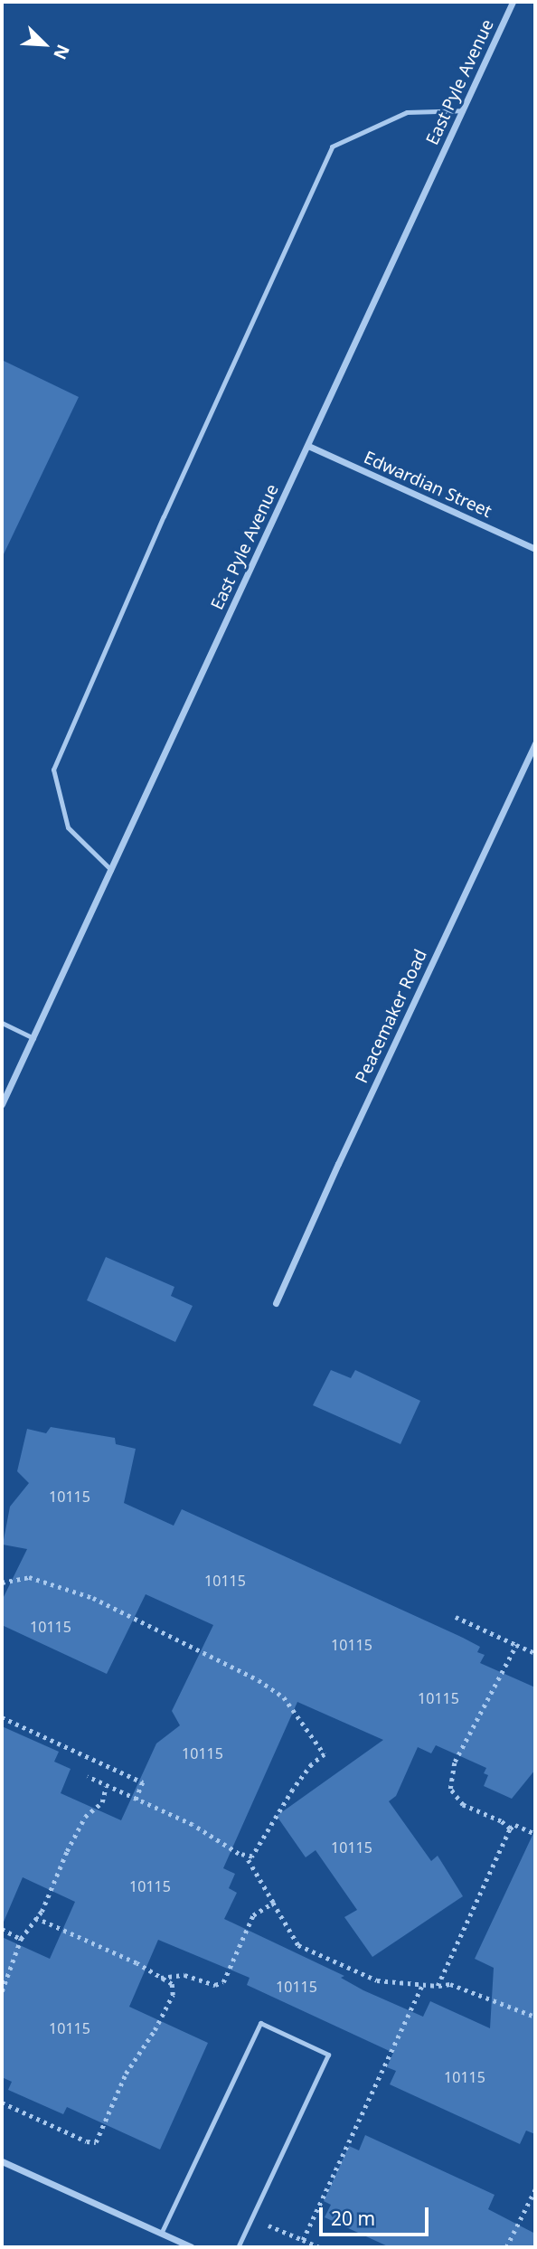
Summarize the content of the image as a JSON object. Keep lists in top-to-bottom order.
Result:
{
  "streets": {
    "street": ["East Pyle Avenue", "Edwardian Street", "Peacemaker Road"]
  },
  "crossings": [
    ["East Pyle Avenue", "Edwardian Street"]
  ],
  "house_numbers": [
    "10115",
    "10115",
    "10115",
    "10115",
    "10115",
    "10115",
    "10115",
    "10115",
    "10115",
    "10115",
    "10115"
  ],
  "scale_bar": "20 m",
  "north": "bottom right"
}
